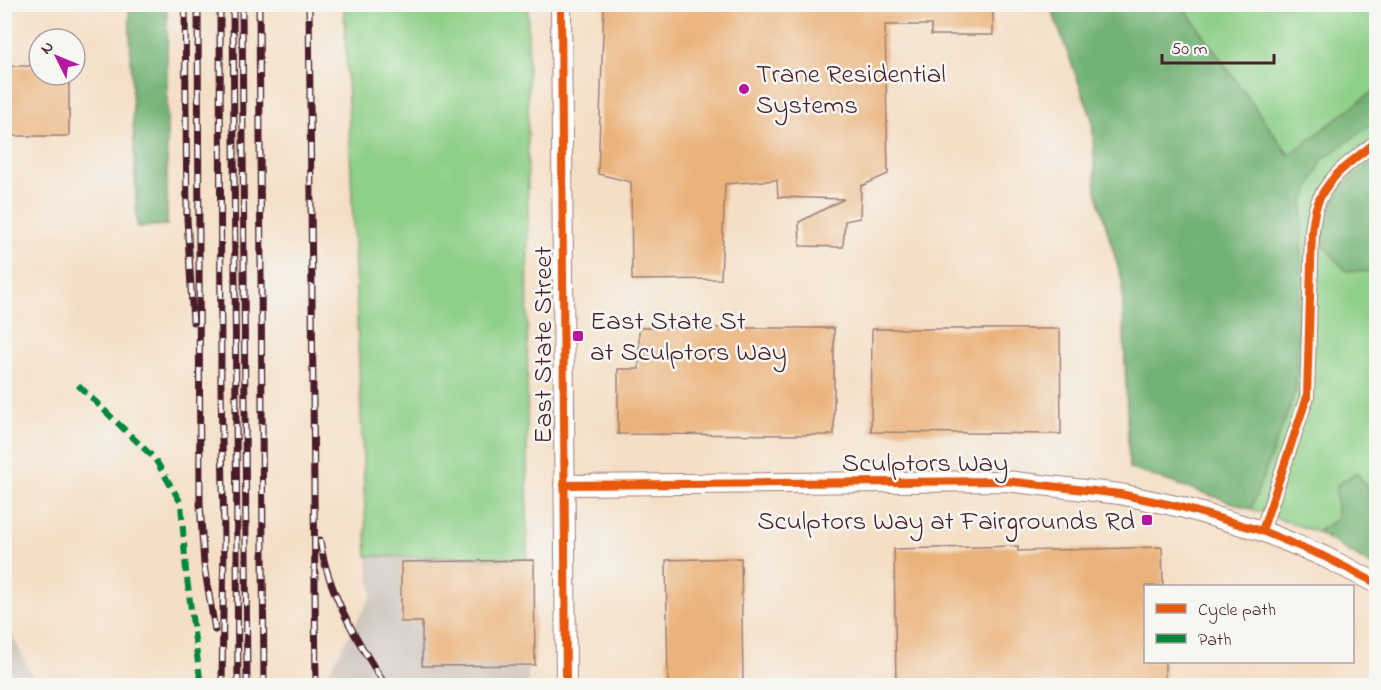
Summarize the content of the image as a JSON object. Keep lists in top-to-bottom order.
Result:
{
  "streets": {
    "street": ["East State Street", "Sculptors Way"]
  },
  "crossings": [
    ["East State Street", "Sculptors Way"]
  ],
  "places": {
    "other": ["Trane Residential Systems"],
    "transit": ["East State St at Sculptors Way", "Sculptors Way at Fairgrounds Rd"]
  },
  "legend": ["Cycle path", "Path"],
  "scale_bar": "50 m",
  "north": "top left"
}
